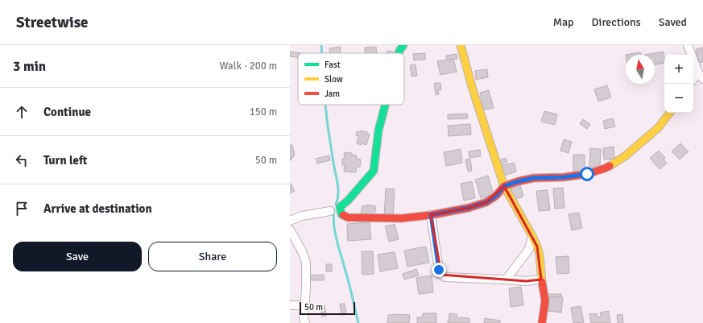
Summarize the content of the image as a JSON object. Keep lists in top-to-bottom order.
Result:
{
  "legend": ["Fast", "Slow", "Jam"],
  "scale_bar": "50 m",
  "north": "top",
  "page": {
    "header": "Streetwise",
    "nav": ["Map", "Directions", "Saved"],
    "heading": ["3 min", "Walk · 200 m"],
    "map_buttons": ["+", "−"],
    "list": [
      ["Continue", "150 m"],
      ["Turn left", "50 m"],
      "Arrive at destination"
    ],
    "buttons": ["Save", "Share"],
    "scale": "50 m"
  }
}
